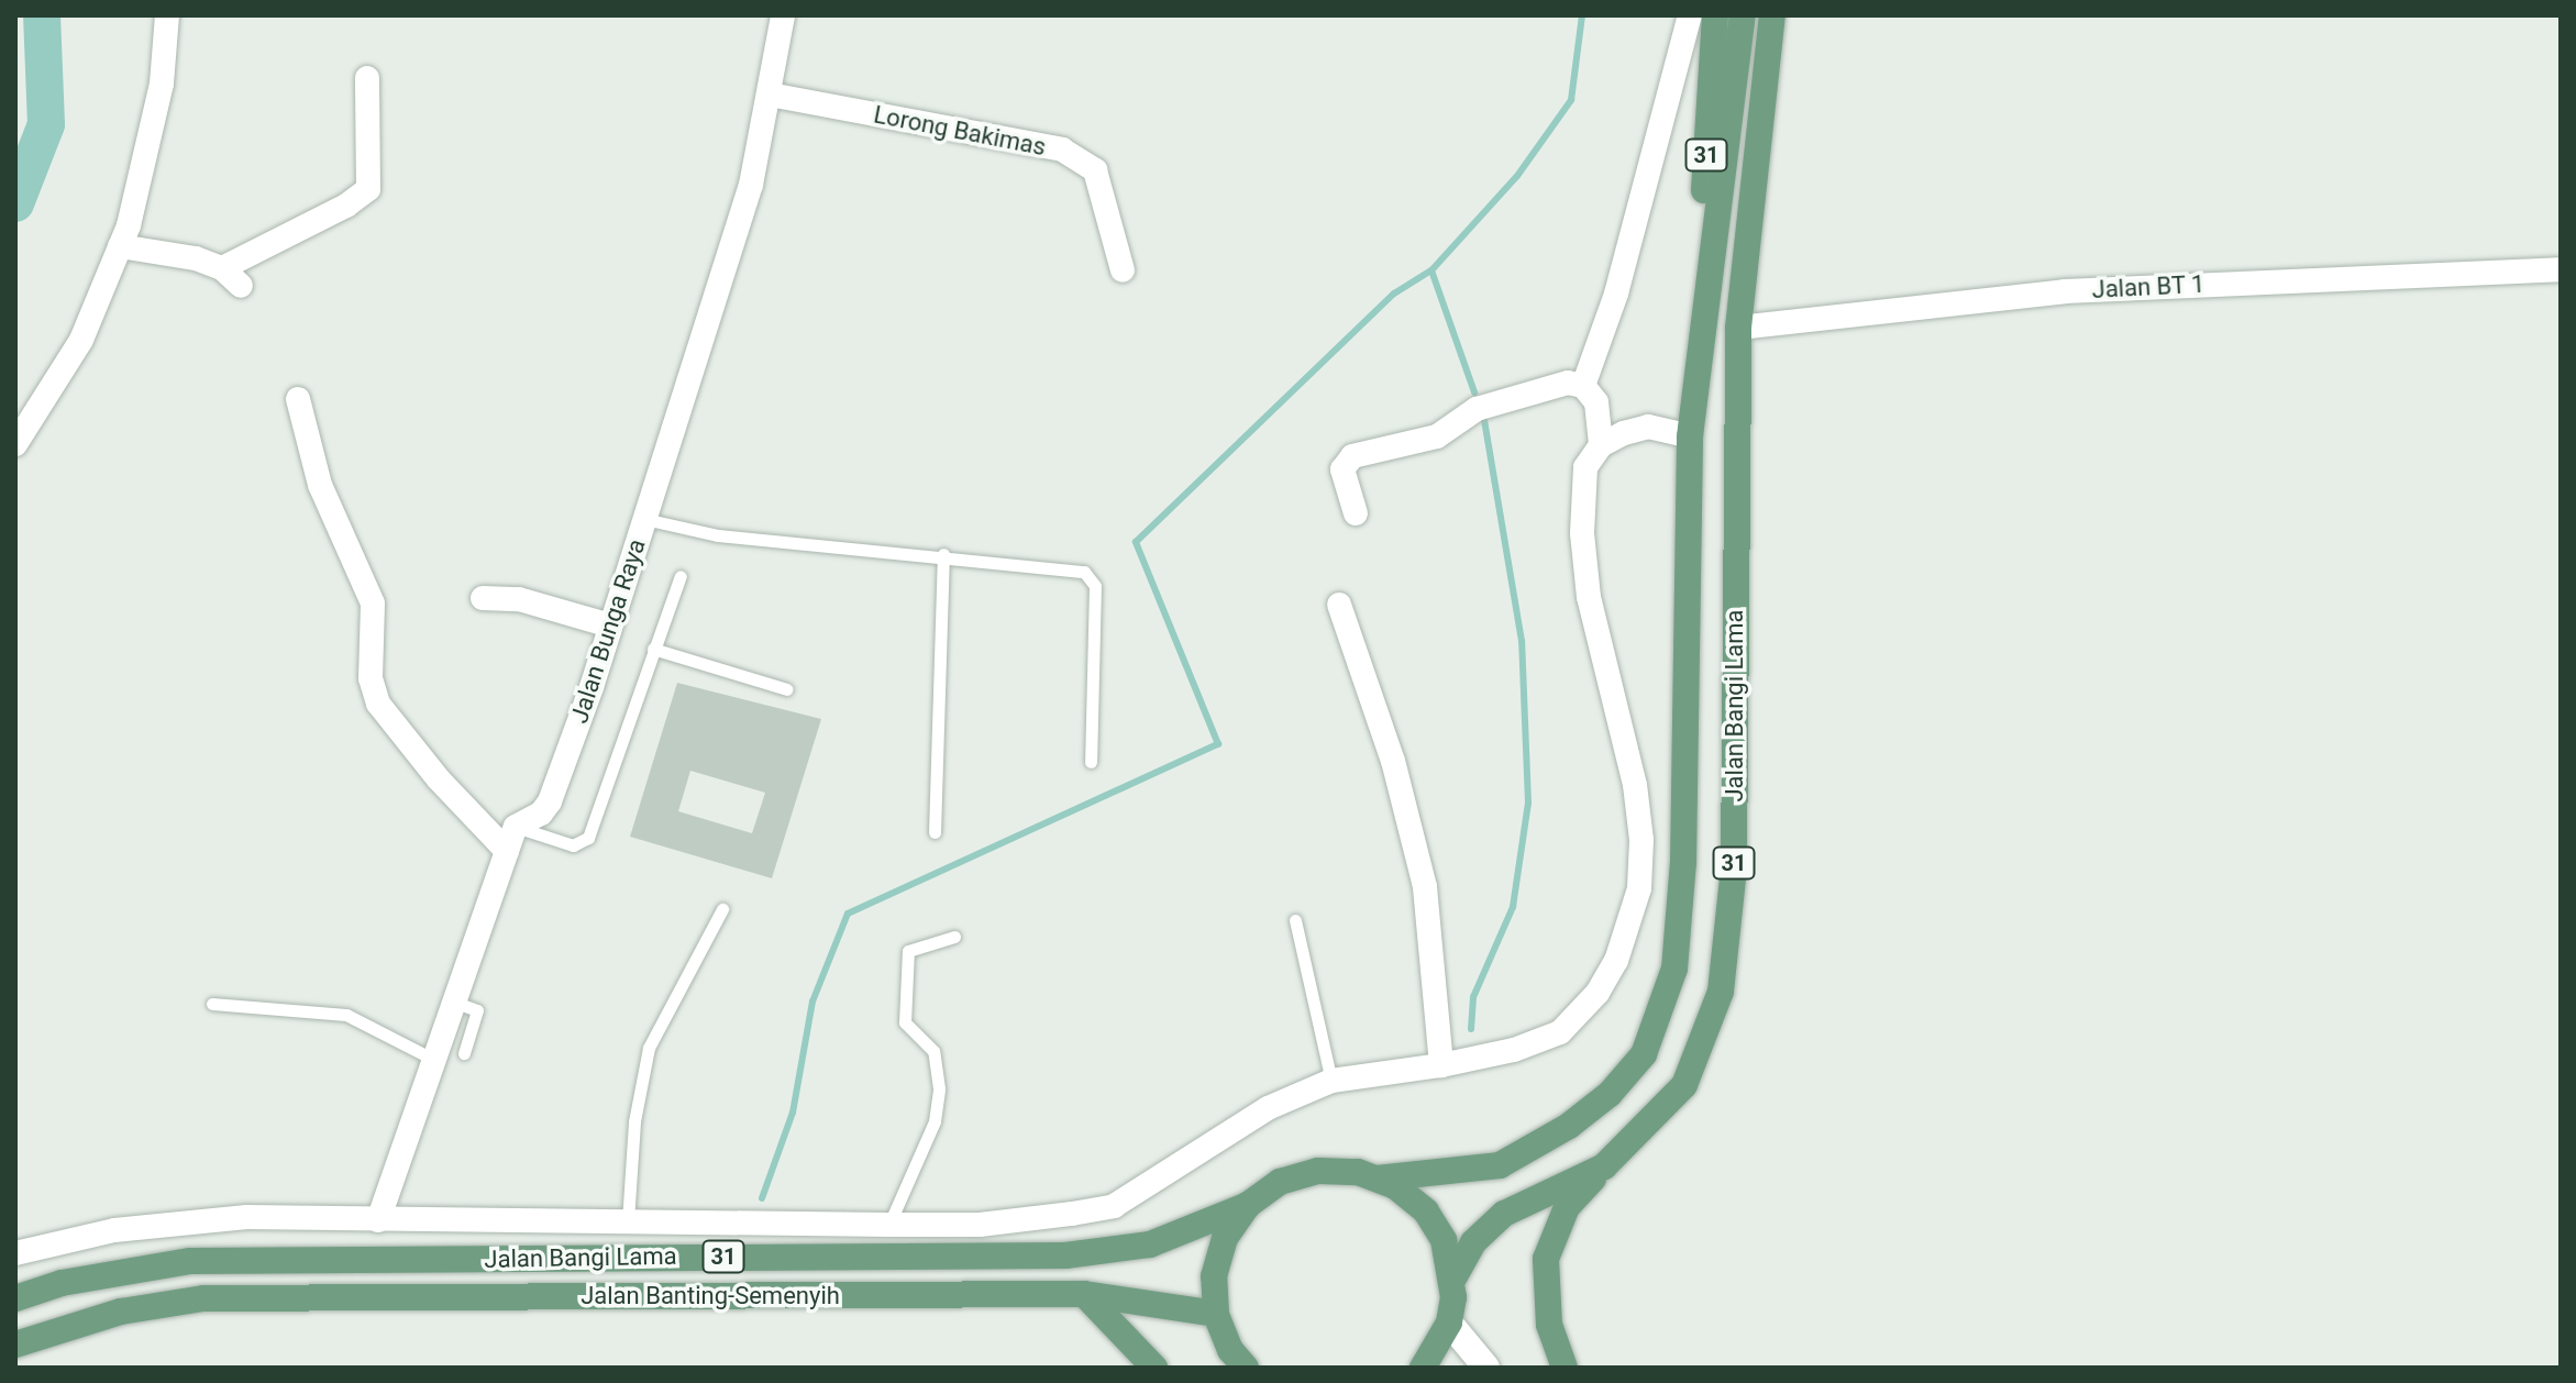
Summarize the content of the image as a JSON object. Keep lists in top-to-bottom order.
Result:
{
  "streets": {
    "main road": ["31", "Jalan Bangi Lama", "Jalan Banting-Semenyih"],
    "street": ["Lorong Bakimas", "Jalan BT 1", "Jalan Bunga Raya"]
  },
  "crossings": [
    ["Lorong Bakimas", "Jalan Bunga Raya"],
    ["31", "Jalan Bangi Lama"],
    ["31", "Jalan Banting-Semenyih"],
    ["Jalan BT 1", "Jalan Bangi Lama"],
    ["Jalan Bangi Lama", "Jalan Banting-Semenyih"]
  ]
}
